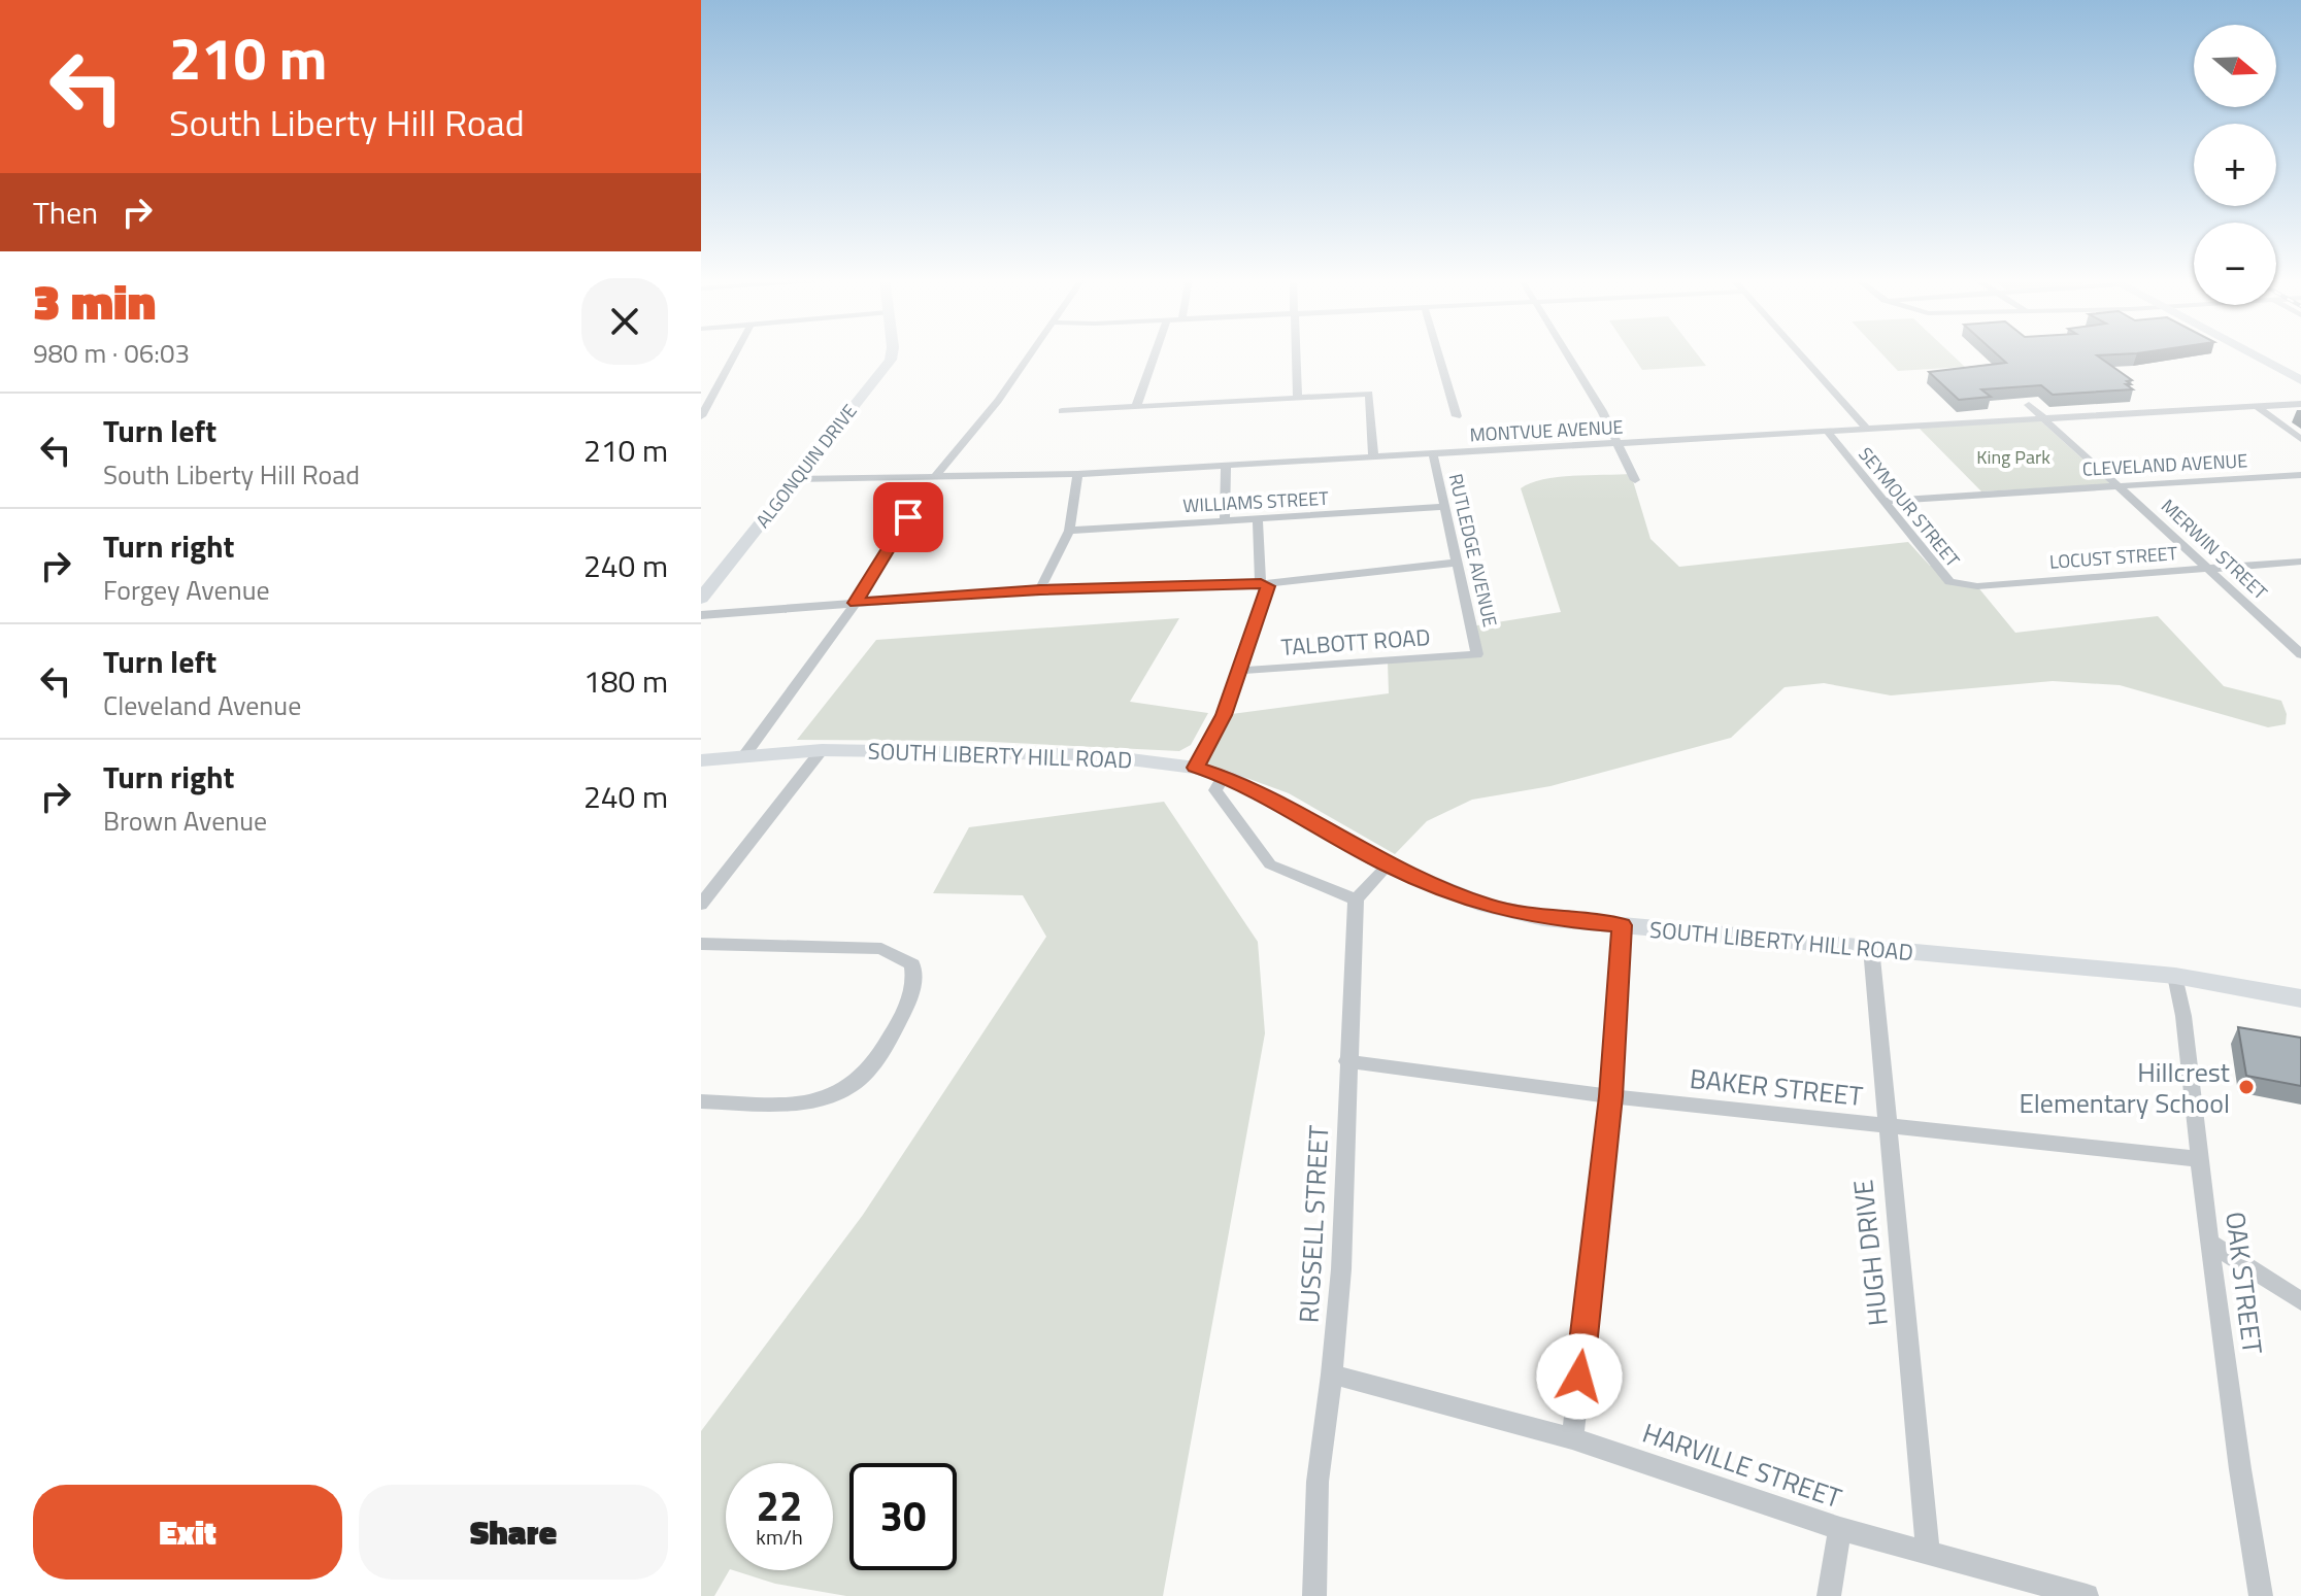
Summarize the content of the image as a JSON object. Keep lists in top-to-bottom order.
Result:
{
  "streets": {
    "street": [
      "MONTVUE AVENUE",
      "CLEVELAND AVENUE",
      "ALGONQUIN DRIVE",
      "WILLIAMS STREET",
      "SEYMOUR STREET",
      "MERWIN STREET",
      "RUTLEDGE AVENUE",
      "LOCUST STREET",
      "TALBOTT ROAD",
      "SOUTH LIBERTY HILL ROAD",
      "BAKER STREET",
      "RUSSELL STREET",
      "HUGH DRIVE",
      "OAK STREET",
      "HARVILLE STREET"
    ]
  },
  "crossings": [
    ["MONTVUE AVENUE", "ALGONQUIN DRIVE"],
    ["MONTVUE AVENUE", "SEYMOUR STREET"],
    ["MONTVUE AVENUE", "MERWIN STREET"],
    ["MONTVUE AVENUE", "RUTLEDGE AVENUE"],
    ["CLEVELAND AVENUE", "SEYMOUR STREET"],
    ["CLEVELAND AVENUE", "MERWIN STREET"],
    ["WILLIAMS STREET", "RUTLEDGE AVENUE"],
    ["SEYMOUR STREET", "LOCUST STREET"],
    ["MERWIN STREET", "LOCUST STREET"],
    ["RUTLEDGE AVENUE", "TALBOTT ROAD"],
    ["SOUTH LIBERTY HILL ROAD", "HUGH DRIVE"],
    ["SOUTH LIBERTY HILL ROAD", "OAK STREET"],
    ["BAKER STREET", "RUSSELL STREET"],
    ["BAKER STREET", "HUGH DRIVE"],
    ["BAKER STREET", "OAK STREET"],
    ["RUSSELL STREET", "HARVILLE STREET"],
    ["HUGH DRIVE", "HARVILLE STREET"]
  ],
  "parks": ["King Park"],
  "places": ["Hillcrest Elementary School"],
  "north": "right",
  "page": {
    "turn": ["210 m", "South Liberty Hill Road"],
    "map_buttons": ["+", "−"],
    "then": "Then",
    "heading": ["3 min", "980 m · 06:03"],
    "list": [
      {
        "name": "Turn left",
        "note": "South Liberty Hill Road",
        "value": "210 m"
      },
      {
        "name": "Turn right",
        "note": "Forgey Avenue",
        "value": "240 m"
      },
      {
        "name": "Turn left",
        "note": "Cleveland Avenue",
        "value": "180 m"
      },
      {
        "name": "Turn right",
        "note": "Brown Avenue",
        "value": "240 m"
      }
    ],
    "speed": "22 km/h",
    "limit": "30",
    "buttons": ["Exit", "Share"]
  }
}
